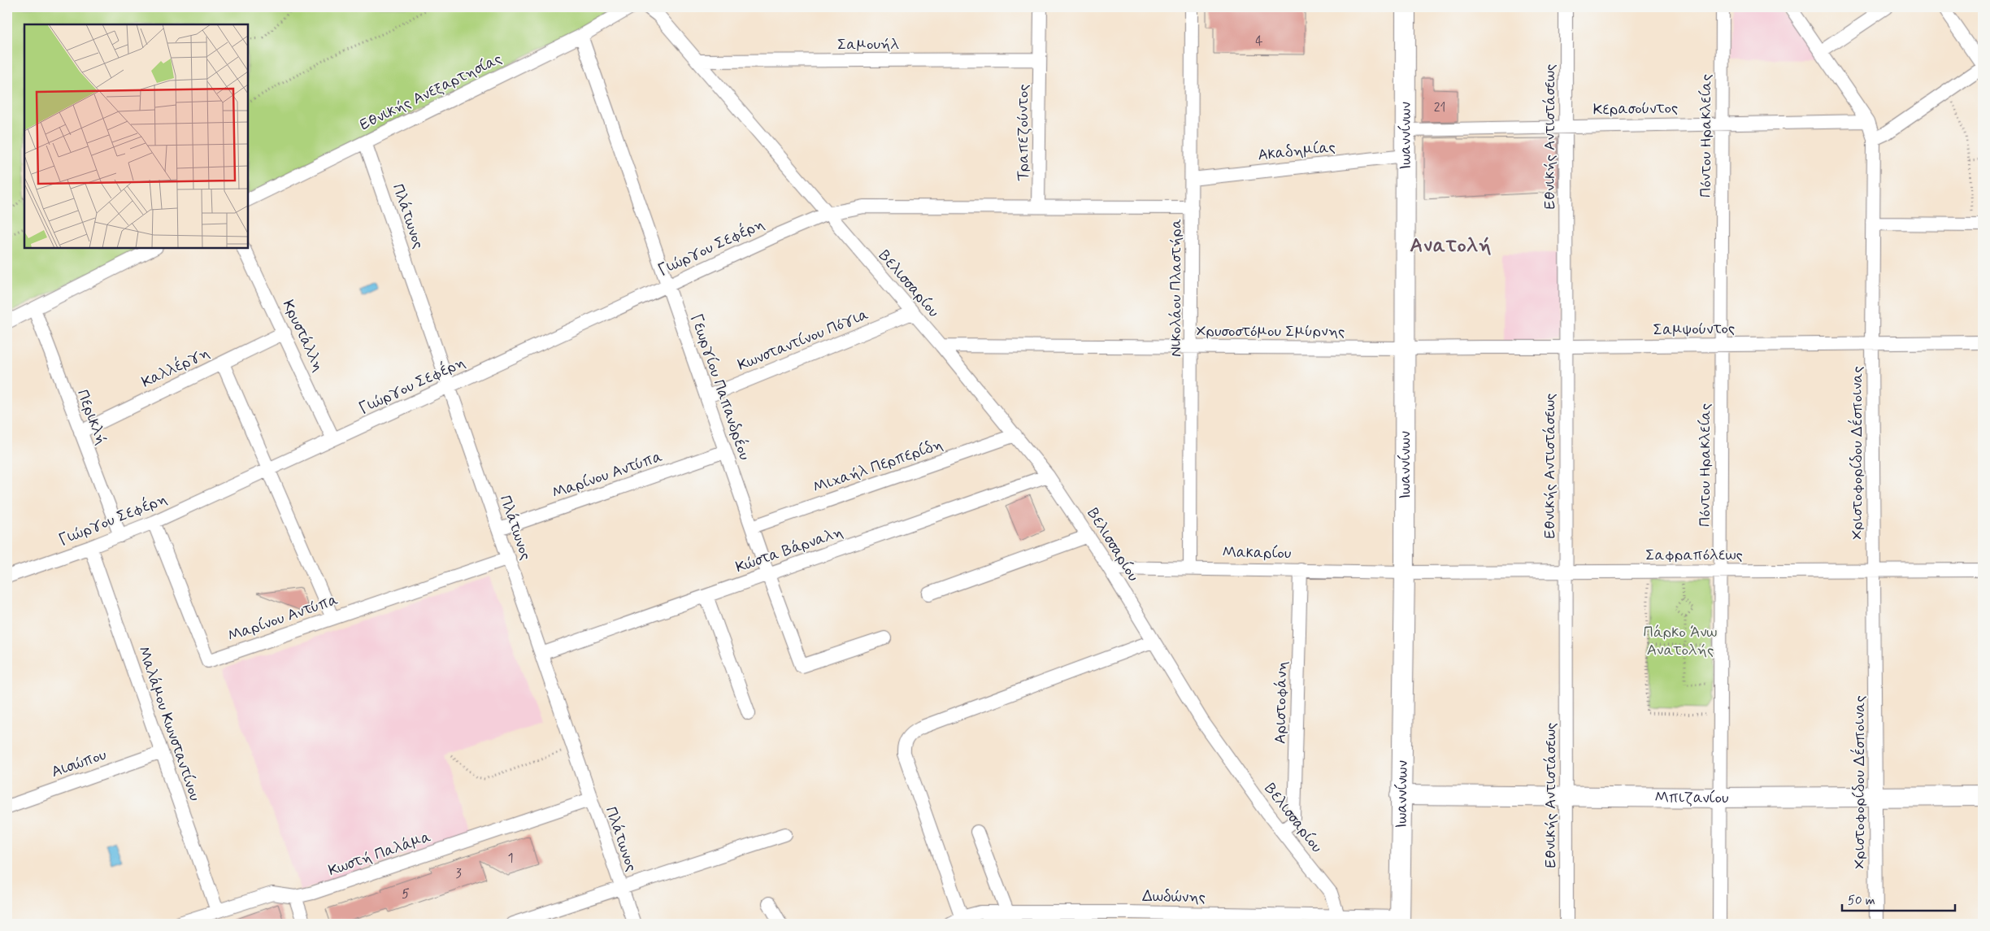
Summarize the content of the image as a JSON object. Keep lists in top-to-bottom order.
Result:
{
  "streets": {
    "main road": ["Ιωαννίνων", "Μπιζανίου"],
    "street": [
      "Σαμουήλ",
      "Εθνικής Ανεξαρτησίας",
      "Κερασούντος",
      "Τραπεζούντος",
      "Πόντου Ηρακλείας",
      "Εθνικής Αντιστάσεως",
      "Ακαδημίας",
      "Πλάτωνος",
      "Γιώργου Σεφέρη",
      "Βελισσαρίου",
      "Νικολάου Πλαστήρα",
      "Σαμψούντος",
      "Χρυσοστόμου Σμύρνης",
      "Κρυστάλλη",
      "Κωνσταντίνου Πόγια",
      "Καλλέργη",
      "Γεωργίου Παπανδρέου",
      "Περικλή",
      "Χριστοφορίδου Δέσποινας",
      "Μιχαήλ Περπερίδη",
      "Μαρίνου Αντύπα",
      "Κώστα Βάρναλη",
      "Μακαρίου",
      "Σαφραπόλεως",
      "Αριστοφάνη",
      "Μαλάμου Κωνσταντίνου",
      "Αισώπου",
      "Κωστή Παλάμα",
      "Δωδώνης"
    ]
  },
  "crossings": [
    ["Σαμουήλ", "Τραπεζούντος"],
    ["Σαμουήλ", "Βελισσαρίου"],
    ["Εθνικής Ανεξαρτησίας", "Πλάτωνος"],
    ["Εθνικής Ανεξαρτησίας", "Γεωργίου Παπανδρέου"],
    ["Κερασούντος", "Πόντου Ηρακλείας"],
    ["Κερασούντος", "Ιωαννίνων"],
    ["Κερασούντος", "Εθνικής Αντιστάσεως"],
    ["Κερασούντος", "Χριστοφορίδου Δέσποινας"],
    ["Τραπεζούντος", "Γιώργου Σεφέρη"],
    ["Πόντου Ηρακλείας", "Σαμψούντος"],
    ["Πόντου Ηρακλείας", "Σαφραπόλεως"],
    ["Πόντου Ηρακλείας", "Μπιζανίου"],
    ["Ιωαννίνων", "Ακαδημίας"],
    ["Ιωαννίνων", "Σαμψούντος"],
    ["Ιωαννίνων", "Χρυσοστόμου Σμύρνης"],
    ["Ιωαννίνων", "Μακαρίου"],
    ["Ιωαννίνων", "Σαφραπόλεως"],
    ["Ιωαννίνων", "Μπιζανίου"],
    ["Ιωαννίνων", "Δωδώνης"],
    ["Εθνικής Αντιστάσεως", "Σαμψούντος"],
    ["Εθνικής Αντιστάσεως", "Σαφραπόλεως"],
    ["Εθνικής Αντιστάσεως", "Μπιζανίου"],
    ["Ακαδημίας", "Νικολάου Πλαστήρα"],
    ["Πλάτωνος", "Γιώργου Σεφέρη"],
    ["Πλάτωνος", "Μαρίνου Αντύπα"],
    ["Πλάτωνος", "Κώστα Βάρναλη"],
    ["Πλάτωνος", "Κωστή Παλάμα"],
    ["Γιώργου Σεφέρη", "Βελισσαρίου"],
    ["Γιώργου Σεφέρη", "Νικολάου Πλαστήρα"],
    ["Γιώργου Σεφέρη", "Κρυστάλλη"],
    ["Γιώργου Σεφέρη", "Γεωργίου Παπανδρέου"],
    ["Γιώργου Σεφέρη", "Περικλή"],
    ["Γιώργου Σεφέρη", "Μαρίνου Αντύπα"],
    ["Γιώργου Σεφέρη", "Μαλάμου Κωνσταντίνου"],
    ["Βελισσαρίου", "Χρυσοστόμου Σμύρνης"],
    ["Βελισσαρίου", "Κωνσταντίνου Πόγια"],
    ["Βελισσαρίου", "Μιχαήλ Περπερίδη"],
    ["Βελισσαρίου", "Κώστα Βάρναλη"],
    ["Βελισσαρίου", "Μακαρίου"],
    ["Βελισσαρίου", "Αριστοφάνη"],
    ["Βελισσαρίου", "Δωδώνης"],
    ["Νικολάου Πλαστήρα", "Χρυσοστόμου Σμύρνης"],
    ["Νικολάου Πλαστήρα", "Μακαρίου"],
    ["Σαμψούντος", "Χρυσοστόμου Σμύρνης"],
    ["Σαμψούντος", "Χριστοφορίδου Δέσποινας"],
    ["Κρυστάλλη", "Καλλέργη"],
    ["Κωνσταντίνου Πόγια", "Γεωργίου Παπανδρέου"],
    ["Καλλέργη", "Περικλή"],
    ["Γεωργίου Παπανδρέου", "Μιχαήλ Περπερίδη"],
    ["Γεωργίου Παπανδρέου", "Μαρίνου Αντύπα"],
    ["Γεωργίου Παπανδρέου", "Κώστα Βάρναλη"],
    ["Χριστοφορίδου Δέσποινας", "Σαφραπόλεως"],
    ["Χριστοφορίδου Δέσποινας", "Μπιζανίου"],
    ["Μακαρίου", "Σαφραπόλεως"],
    ["Μακαρίου", "Αριστοφάνη"],
    ["Μαλάμου Κωνσταντίνου", "Αισώπου"],
    ["Μαλάμου Κωνσταντίνου", "Κωστή Παλάμα"]
  ],
  "districts": ["Ανατολή"],
  "parks": ["Πάρκο Άνω Ανατολής"],
  "house_numbers": [
    "4",
    "21",
    "1",
    "3",
    "5"
  ],
  "scale_bar": "50 m"
}
